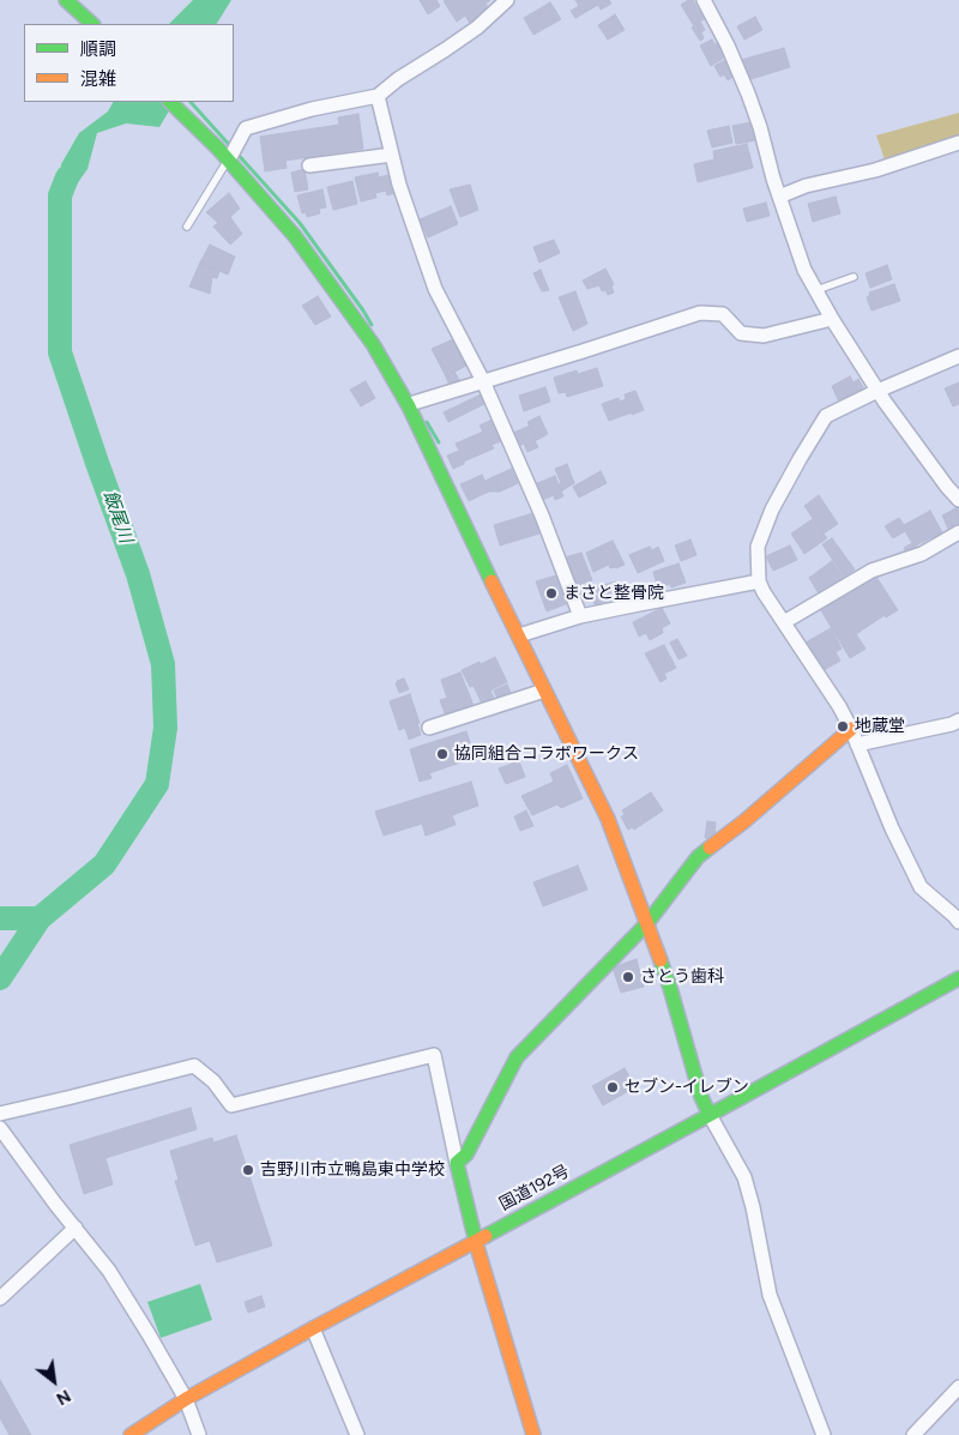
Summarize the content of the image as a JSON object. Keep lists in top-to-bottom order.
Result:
{
  "streets": {
    "main road": ["国道192号"]
  },
  "water": ["飯尾川"],
  "places": [
    "まさと整骨院",
    "地蔵堂",
    "協同組合コラボワークス",
    "さとう歯科",
    "セブン-イレブン",
    "吉野川市立鴨島東中学校"
  ],
  "legend": ["順調", "混雑"],
  "north": "bottom right"
}
